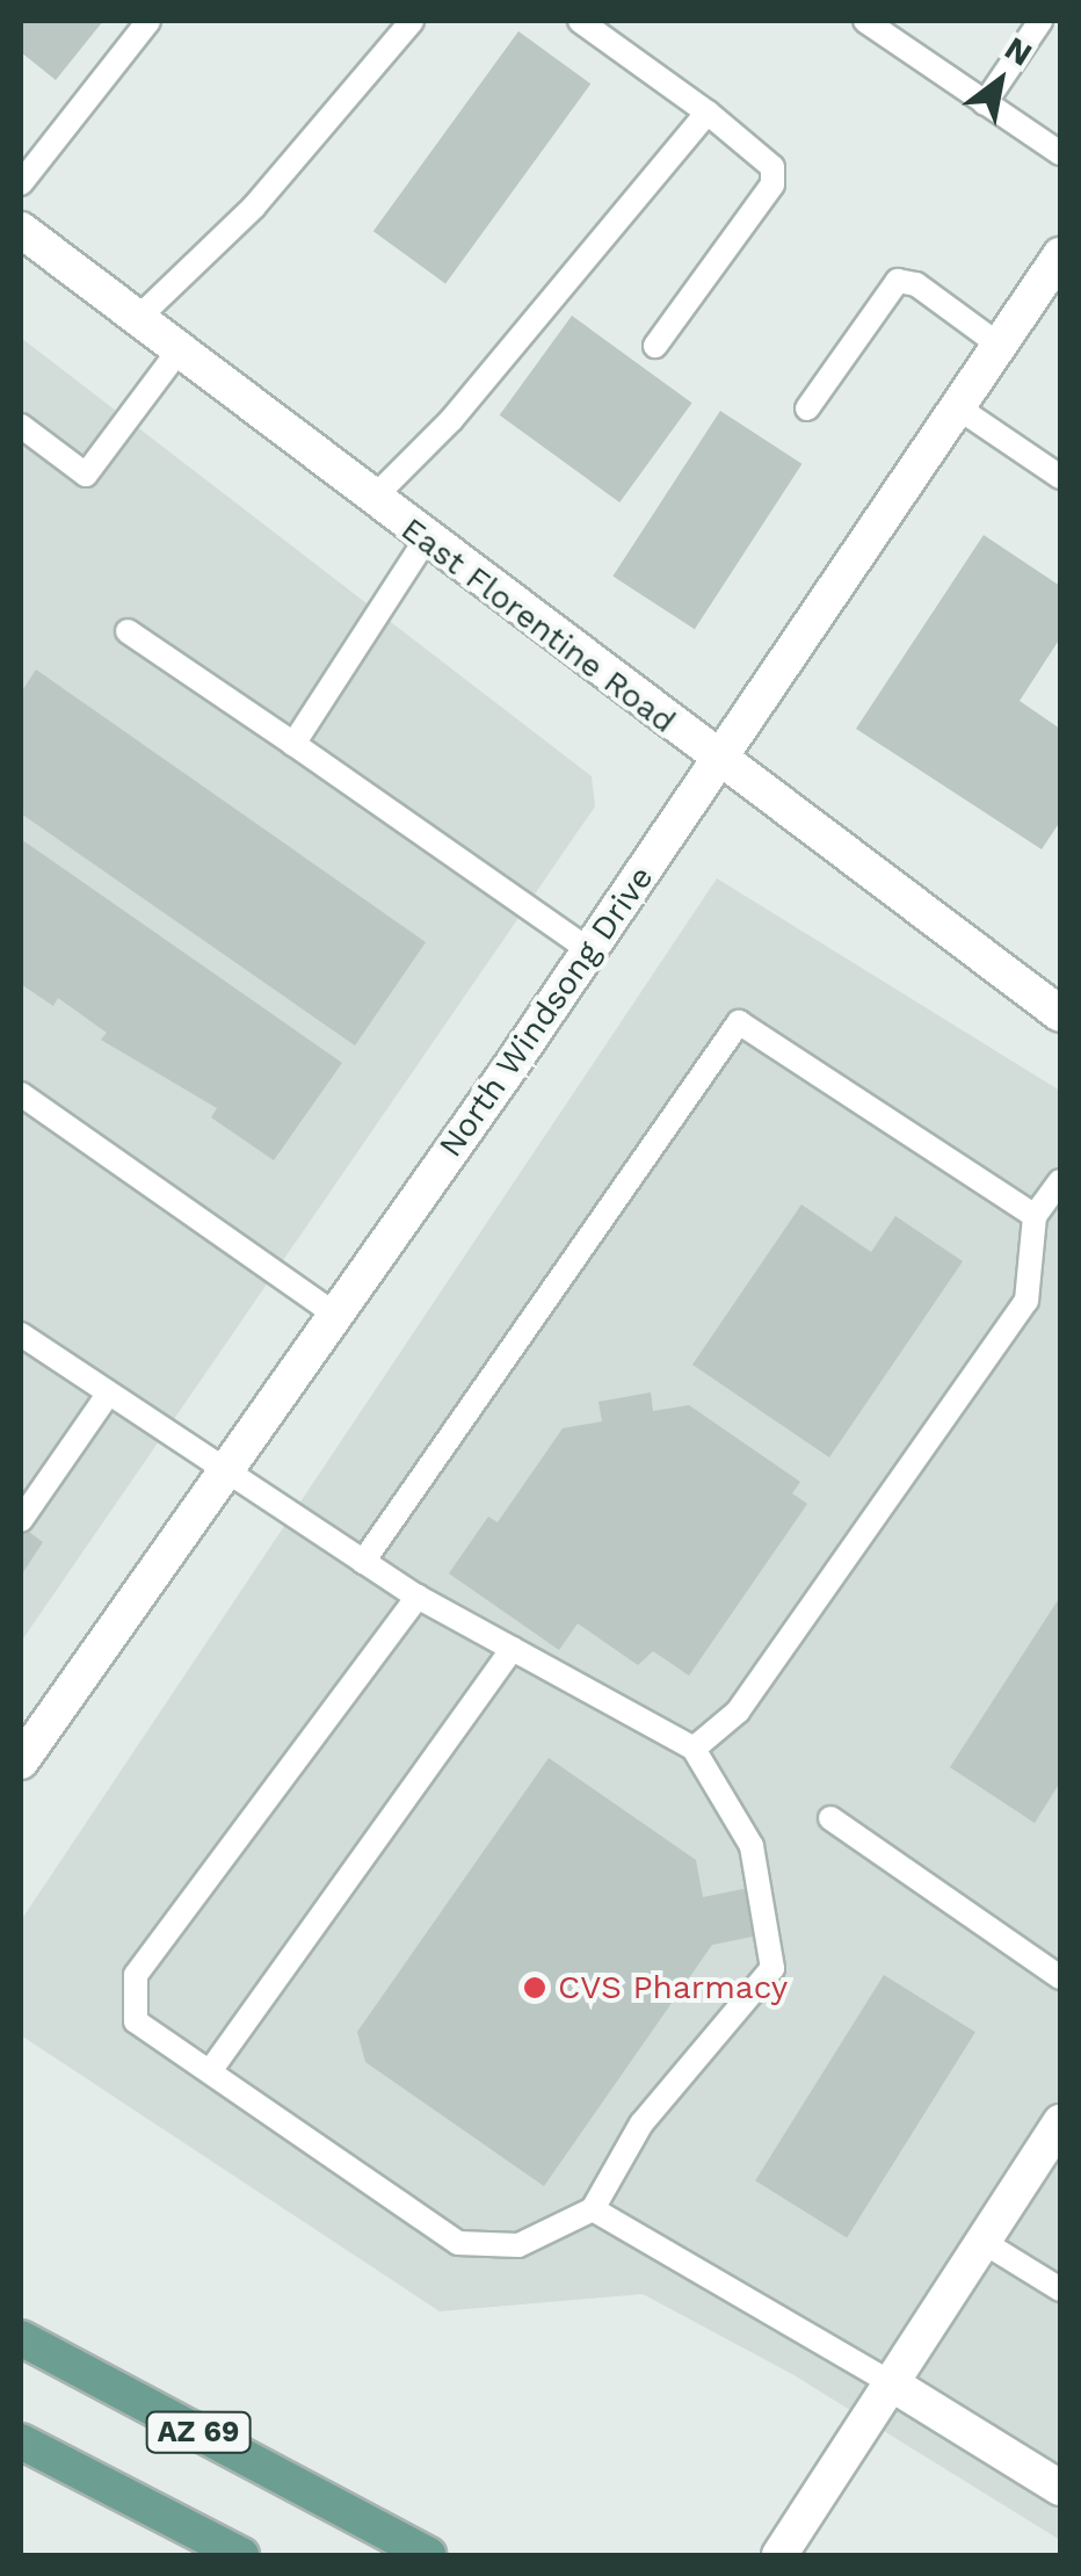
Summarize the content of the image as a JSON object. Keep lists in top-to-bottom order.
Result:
{
  "streets": {
    "main road": ["AZ 69"],
    "street": ["East Florentine Road", "North Windsong Drive"]
  },
  "crossings": [
    ["East Florentine Road", "North Windsong Drive"]
  ],
  "places": ["CVS Pharmacy"],
  "north": "top right"
}
